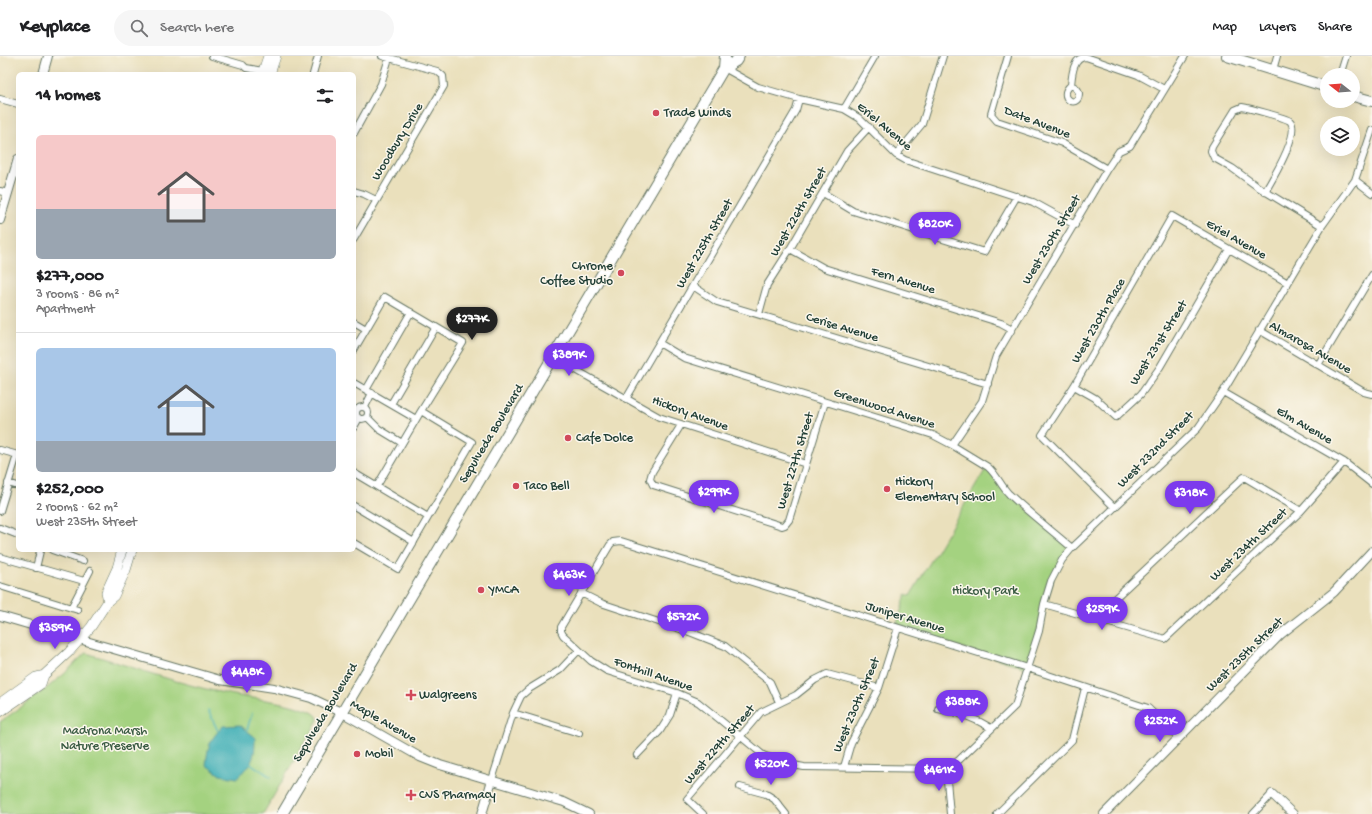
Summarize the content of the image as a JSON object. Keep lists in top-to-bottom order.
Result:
{
  "streets": {
    "main road": ["Sepulveda Boulevard"],
    "street": [
      "Date Avenue",
      "Eriel Avenue",
      "Woodbury Drive",
      "West 226th Street",
      "West 230th Street",
      "West 225th Street",
      "Fern Avenue",
      "West 230th Place",
      "Cerise Avenue",
      "West 231st Street",
      "Almarosa Avenue",
      "Greenwood Avenue",
      "Hickory Avenue",
      "Elm Avenue",
      "West 232nd Street",
      "West 227th Street",
      "West 234th Street",
      "Juniper Avenue",
      "West 235th Street",
      "Fonthill Avenue",
      "Maple Avenue",
      "West 229th Street"
    ]
  },
  "crossings": [
    ["Date Avenue", "West 230th Street"],
    ["Eriel Avenue", "West 226th Street"],
    ["Eriel Avenue", "West 230th Street"],
    ["Eriel Avenue", "West 225th Street"],
    ["Eriel Avenue", "West 230th Place"],
    ["Eriel Avenue", "West 231st Street"],
    ["Eriel Avenue", "Sepulveda Boulevard"],
    ["Eriel Avenue", "West 232nd Street"],
    ["West 226th Street", "Fern Avenue"],
    ["West 226th Street", "Cerise Avenue"],
    ["West 230th Street", "Fern Avenue"],
    ["West 230th Street", "Cerise Avenue"],
    ["West 230th Street", "Greenwood Avenue"],
    ["West 230th Street", "Juniper Avenue"],
    ["West 230th Street", "Fonthill Avenue"],
    ["West 230th Street", "West 229th Street"],
    ["West 225th Street", "Cerise Avenue"],
    ["West 225th Street", "Greenwood Avenue"],
    ["West 225th Street", "Hickory Avenue"],
    ["West 230th Place", "West 231st Street"],
    ["West 230th Place", "West 232nd Street"],
    ["Almarosa Avenue", "West 232nd Street"],
    ["Greenwood Avenue", "West 232nd Street"],
    ["Greenwood Avenue", "West 227th Street"],
    ["Hickory Avenue", "Sepulveda Boulevard"],
    ["Hickory Avenue", "West 227th Street"],
    ["Elm Avenue", "West 232nd Street"],
    ["Elm Avenue", "West 234th Street"],
    ["Sepulveda Boulevard", "Maple Avenue"],
    ["West 232nd Street", "Juniper Avenue"],
    ["West 232nd Street", "Fonthill Avenue"],
    ["Juniper Avenue", "West 235th Street"],
    ["Fonthill Avenue", "West 229th Street"]
  ],
  "parks": ["Hickory Park", "Madrona Marsh Nature Preserve"],
  "places": {
    "other": [
      "Trade Winds",
      "Chrome Coffee Studio",
      "Cafe Dolce",
      "Taco Bell",
      "Hickory Elementary School",
      "YMCA",
      "Mobil"
    ],
    "health": ["Walgreens", "CVS Pharmacy"]
  },
  "north": "left",
  "page": {
    "header": "Keyplace",
    "search": "Search here",
    "nav": ["Map", "Layers", "Share"],
    "heading": "14 homes",
    "list": [
      {
        "name": "$277,000",
        "note": "3 rooms · 86 m² · Apartment"
      },
      {
        "name": "$252,000",
        "note": "2 rooms · 62 m² · West 235th Street"
      }
    ],
    "price": [
      "$820K",
      "$277K",
      "$389K",
      "$299K",
      "$318K",
      "$463K",
      "$259K",
      "$572K",
      "$359K",
      "$448K",
      "$388K",
      "$252K",
      "$520K",
      "$461K"
    ]
  }
}
